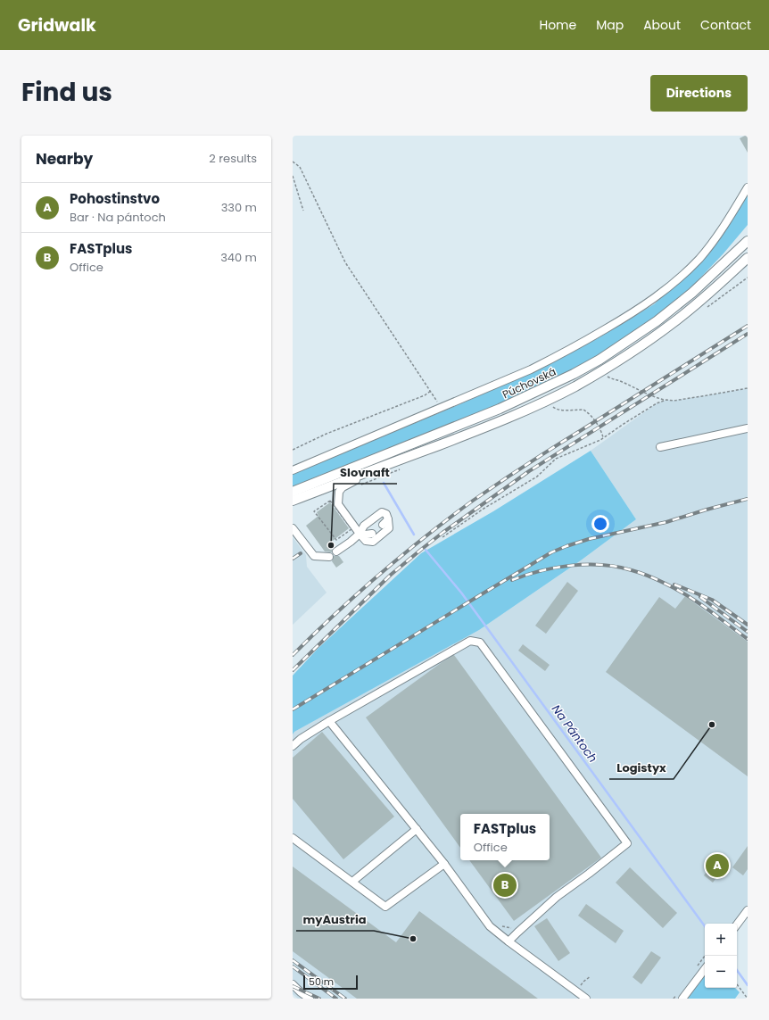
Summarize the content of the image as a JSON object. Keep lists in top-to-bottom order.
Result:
{
  "streets": {
    "main road": ["Púchovská"]
  },
  "water": ["Na Pántoch"],
  "places": ["Slovnaft", "Logistyx", "myAustria"],
  "scale_bar": "50 m",
  "page": {
    "header": "Gridwalk",
    "nav": [
      "Home",
      "Map",
      "About",
      "Contact"
    ],
    "title": "Find us",
    "buttons": "Directions",
    "heading": ["Nearby", "2 results"],
    "list": [
      {
        "mark": "A",
        "name": "Pohostinstvo",
        "note": "Bar · Na pántoch",
        "value": "330 m"
      },
      {
        "mark": "B",
        "name": "FASTplus",
        "note": "Office",
        "value": "340 m"
      }
    ],
    "popup": ["FASTplus", "Office"],
    "pins": ["A", "B"],
    "map_buttons": ["+", "−"],
    "scale": "50 m"
  }
}
